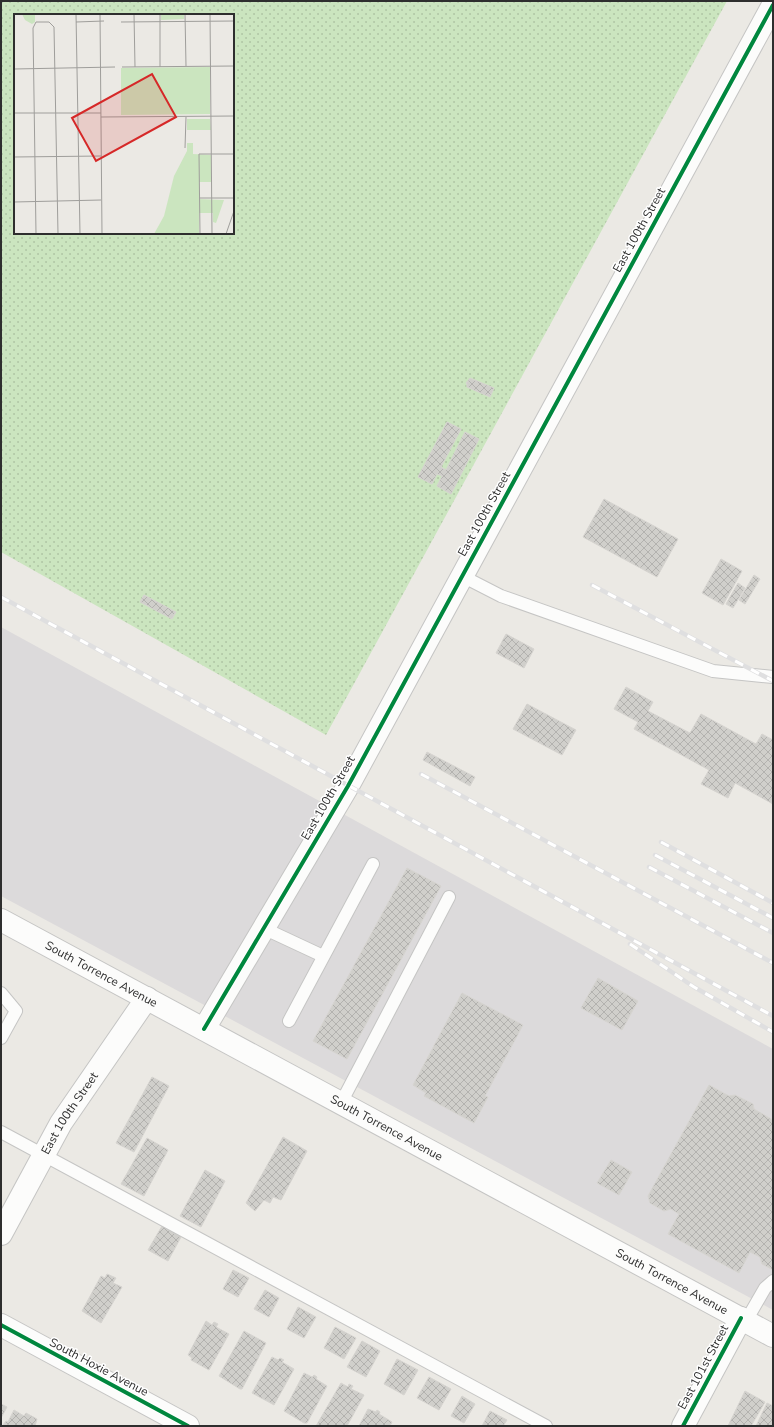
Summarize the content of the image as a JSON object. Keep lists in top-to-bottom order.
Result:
{
  "streets": {
    "main road": [
      "East 100th Street",
      "South Torrence Avenue",
      "South Hoxie Avenue",
      "East 101st Street"
    ]
  },
  "crossings": [
    ["East 100th Street", "South Torrence Avenue"],
    ["South Torrence Avenue", "East 101st Street"]
  ]
}
